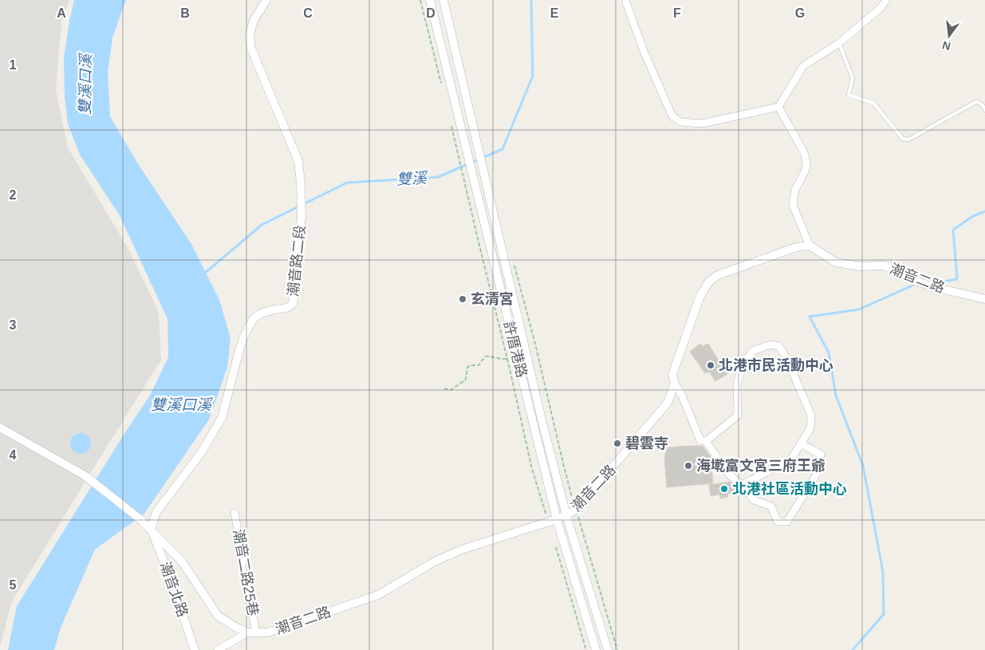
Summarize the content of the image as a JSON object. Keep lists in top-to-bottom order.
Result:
{
  "streets": {
    "street": [
      "潮音路二段",
      "潮音二路",
      "許厝港路",
      "潮音二路25巷",
      "潮音北路"
    ]
  },
  "crossings": [
    ["潮音路二段", "潮音北路"],
    ["潮音二路", "許厝港路"],
    ["潮音二路", "潮音二路25巷"]
  ],
  "water": ["雙溪口溪", "雙溪"],
  "places": [
    "玄清宮",
    "北港市民活動中心",
    "碧雲寺",
    "海墘富文宮三府王爺",
    "北港社區活動中心"
  ],
  "north": "bottom",
  "grid": {
    "columns": [
      "A",
      "B",
      "C",
      "D",
      "E",
      "F",
      "G"
    ],
    "rows": [
      "1",
      "2",
      "3",
      "4",
      "5"
    ]
  }
}
